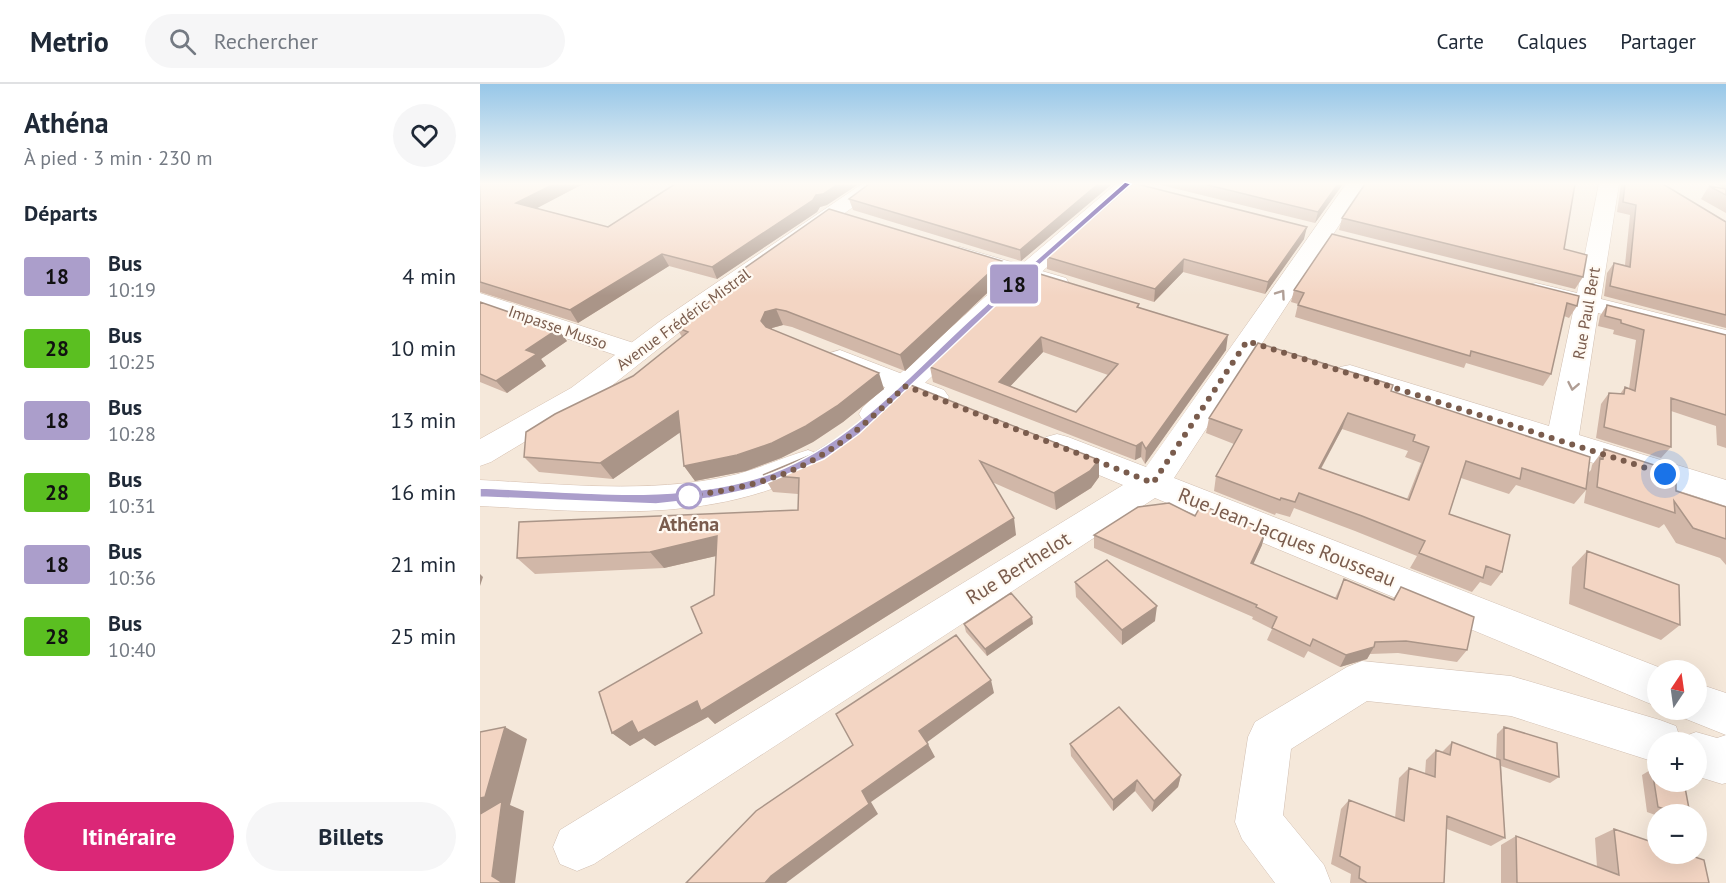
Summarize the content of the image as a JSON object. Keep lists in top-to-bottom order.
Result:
{
  "streets": {
    "street": [
      "Rue Paul Bert",
      "Avenue Frédéric Mistral",
      "Impasse Musso",
      "Rue Jean-Jacques Rousseau",
      "Rue Berthelot"
    ]
  },
  "crossings": [
    ["Avenue Frédéric Mistral", "Impasse Musso"],
    ["Rue Jean-Jacques Rousseau", "Rue Berthelot"]
  ],
  "one_way": ["Rue Paul Bert"],
  "places": ["Athéna"],
  "lines": ["bus line 18"],
  "north": "top",
  "page": {
    "header": "Metrio",
    "search": "Rechercher",
    "nav": ["Carte", "Calques", "Partager"],
    "heading": [
      ["Athéna", "À pied · 3 min · 230 m"],
      "Départs"
    ],
    "on_map": "18",
    "list": [
      {
        "mark": "18",
        "name": "Bus",
        "note": "10:19",
        "value": "4 min"
      },
      {
        "mark": "28",
        "name": "Bus",
        "note": "10:25",
        "value": "10 min"
      },
      {
        "mark": "18",
        "name": "Bus",
        "note": "10:28",
        "value": "13 min"
      },
      {
        "mark": "28",
        "name": "Bus",
        "note": "10:31",
        "value": "16 min"
      },
      {
        "mark": "18",
        "name": "Bus",
        "note": "10:36",
        "value": "21 min"
      },
      {
        "mark": "28",
        "name": "Bus",
        "note": "10:40",
        "value": "25 min"
      }
    ],
    "map_buttons": ["+", "−"],
    "buttons": ["Itinéraire", "Billets"]
  }
}
